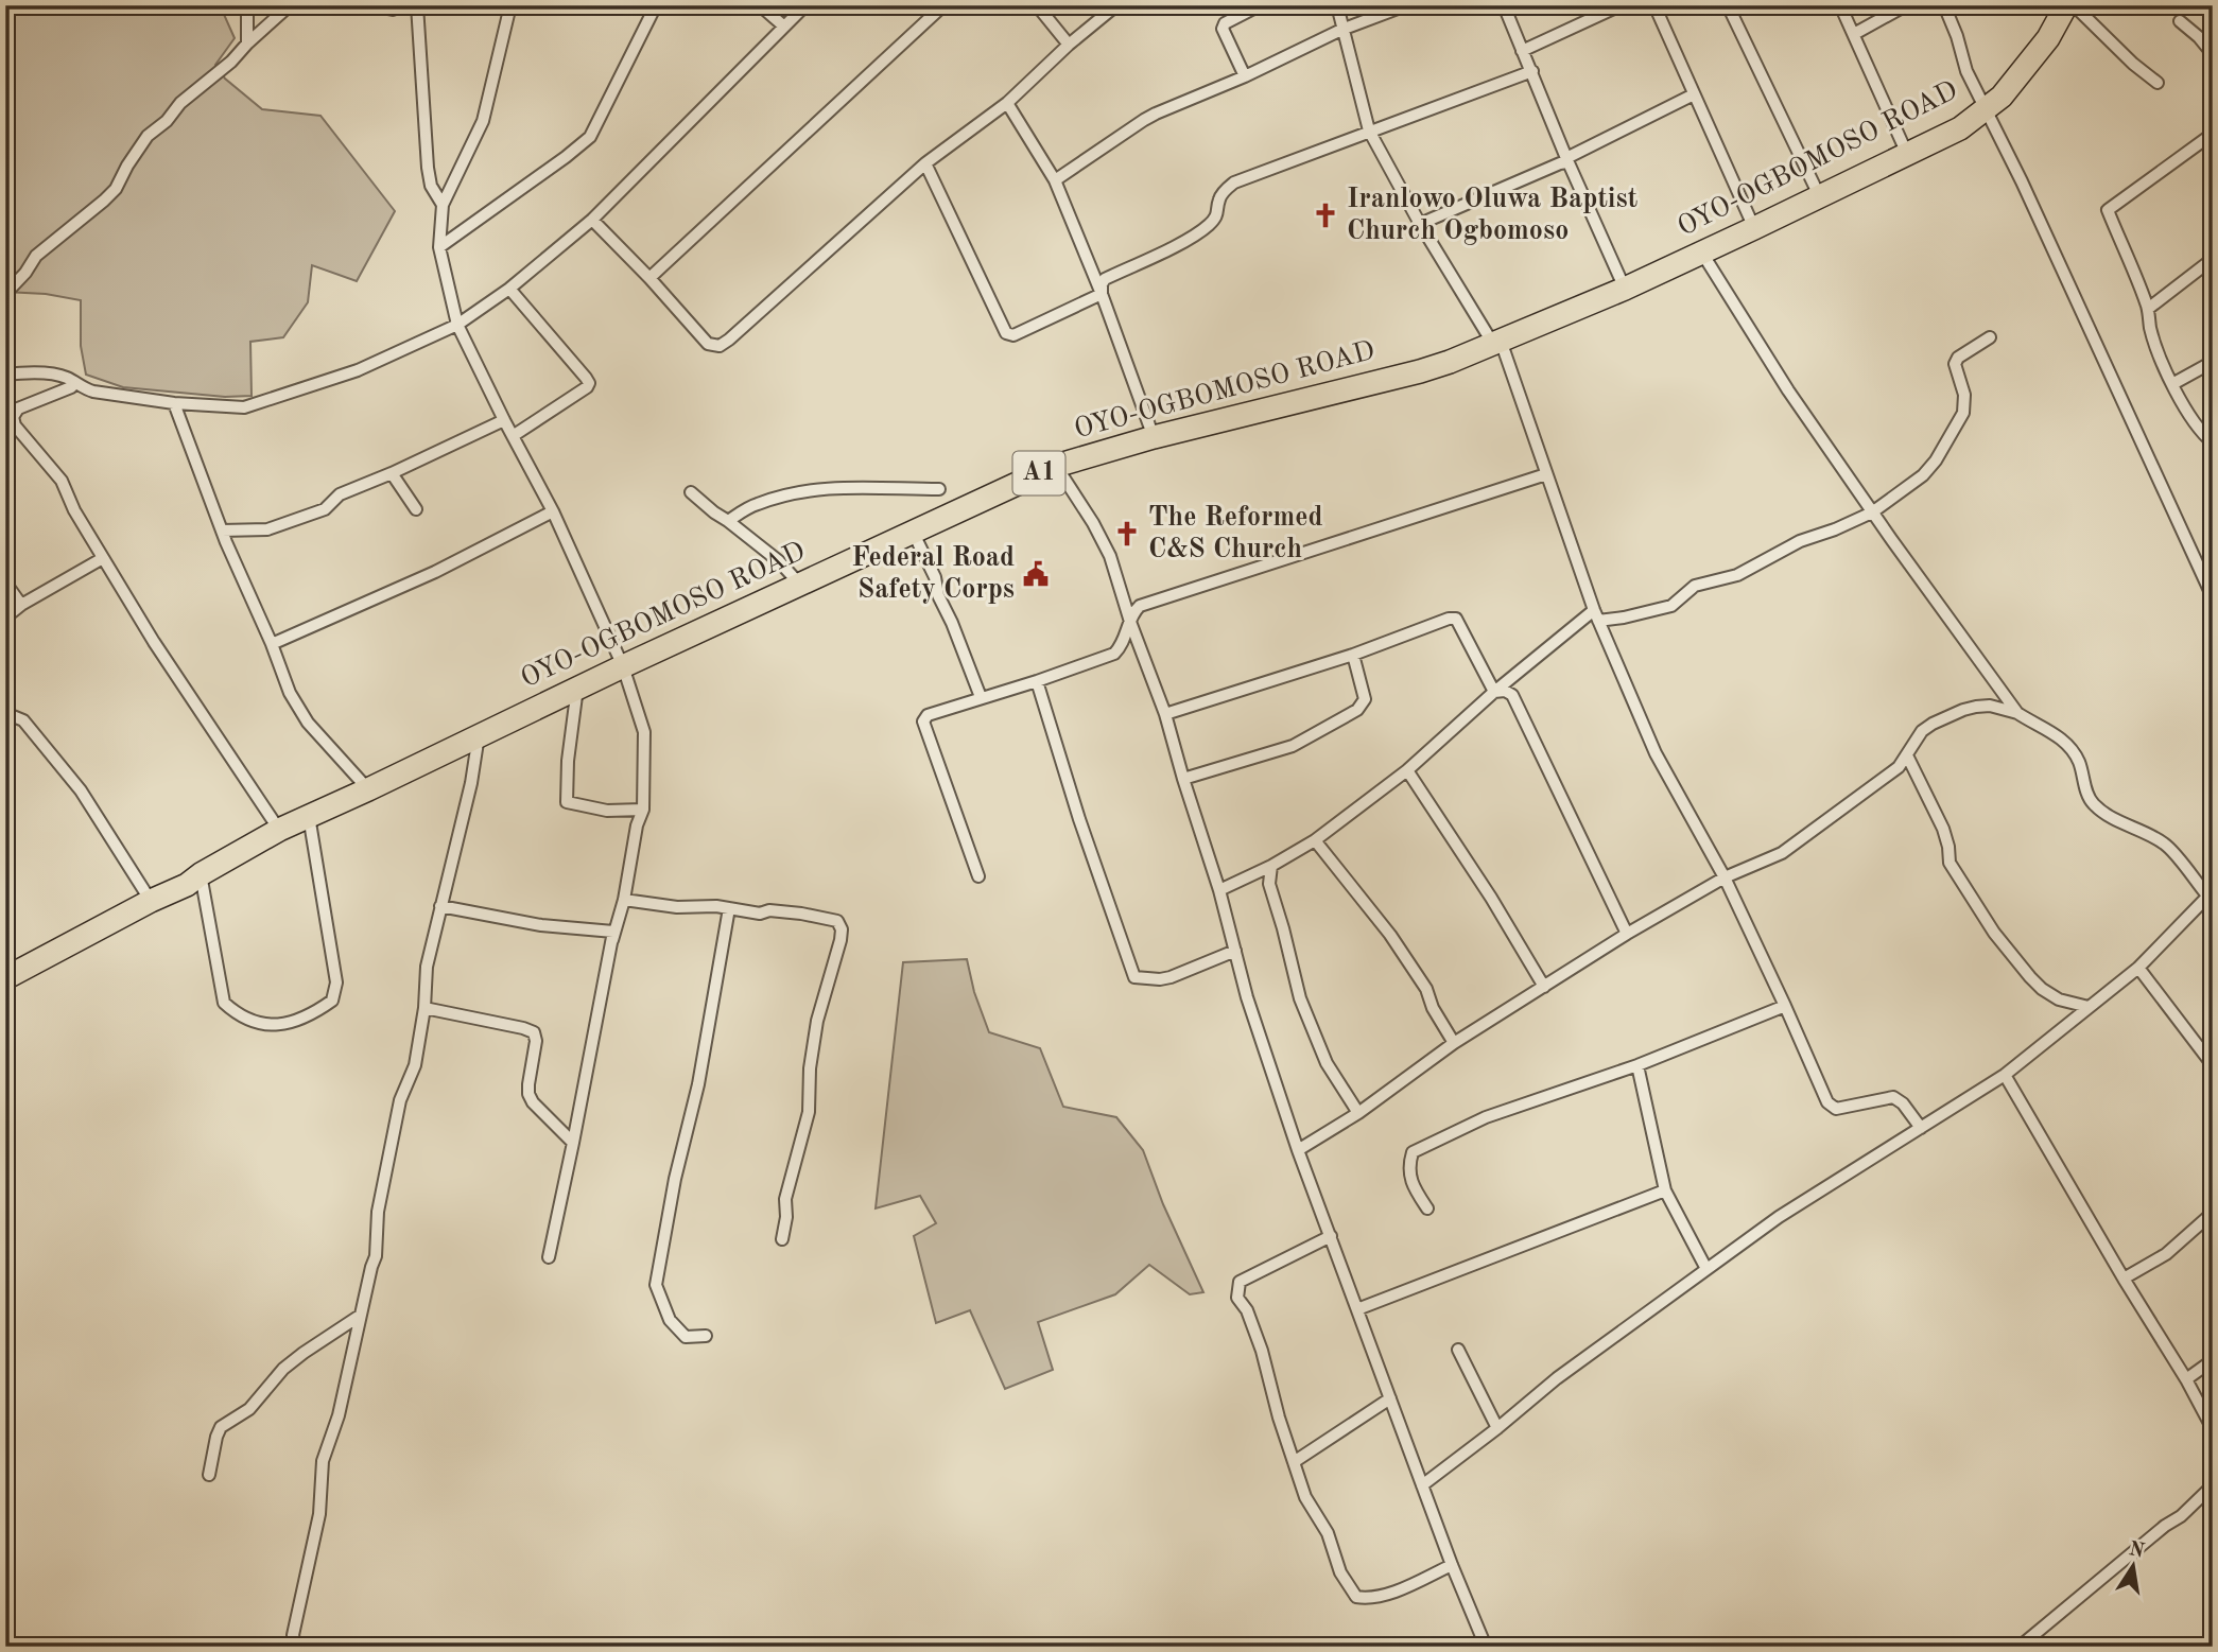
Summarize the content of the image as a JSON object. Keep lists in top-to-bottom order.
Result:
{
  "streets": {
    "highway": ["OYO-OGBOMOSO ROAD", "A1"]
  },
  "places": {
    "church": ["Iranlowo Oluwa Baptist Church Ogbomoso", "The Reformed C&S Church"],
    "public building": ["Federal Road Safety Corps"]
  },
  "north": "top"
}
